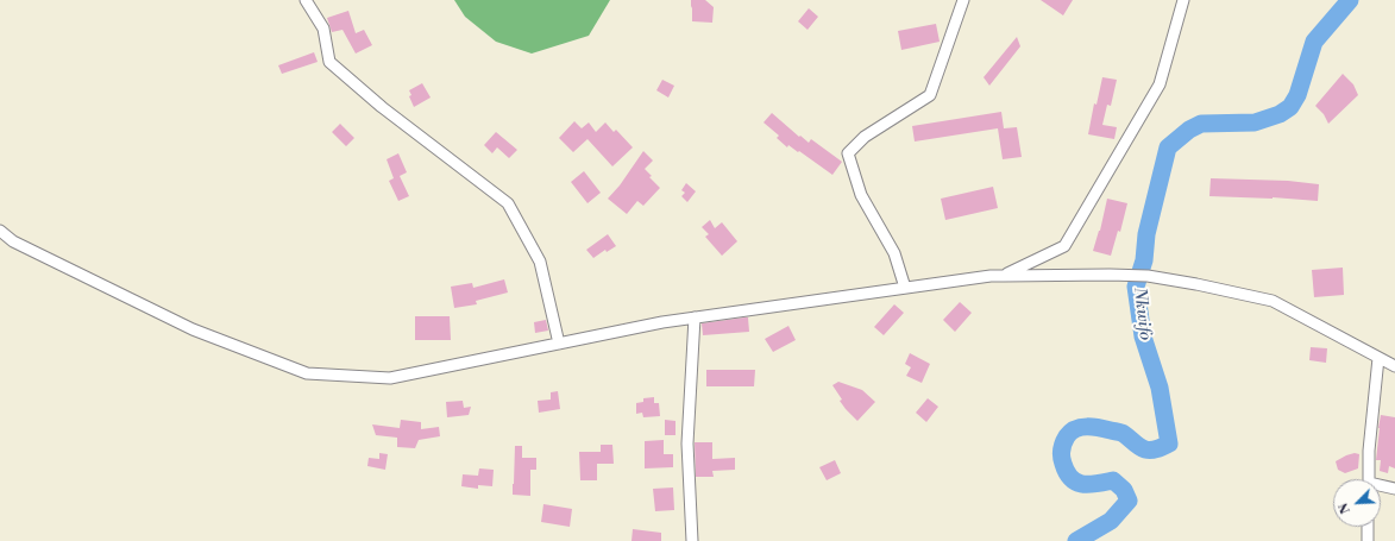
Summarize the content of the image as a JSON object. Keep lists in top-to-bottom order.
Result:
{
  "water": ["Nkwifo"],
  "north": "bottom left"
}
